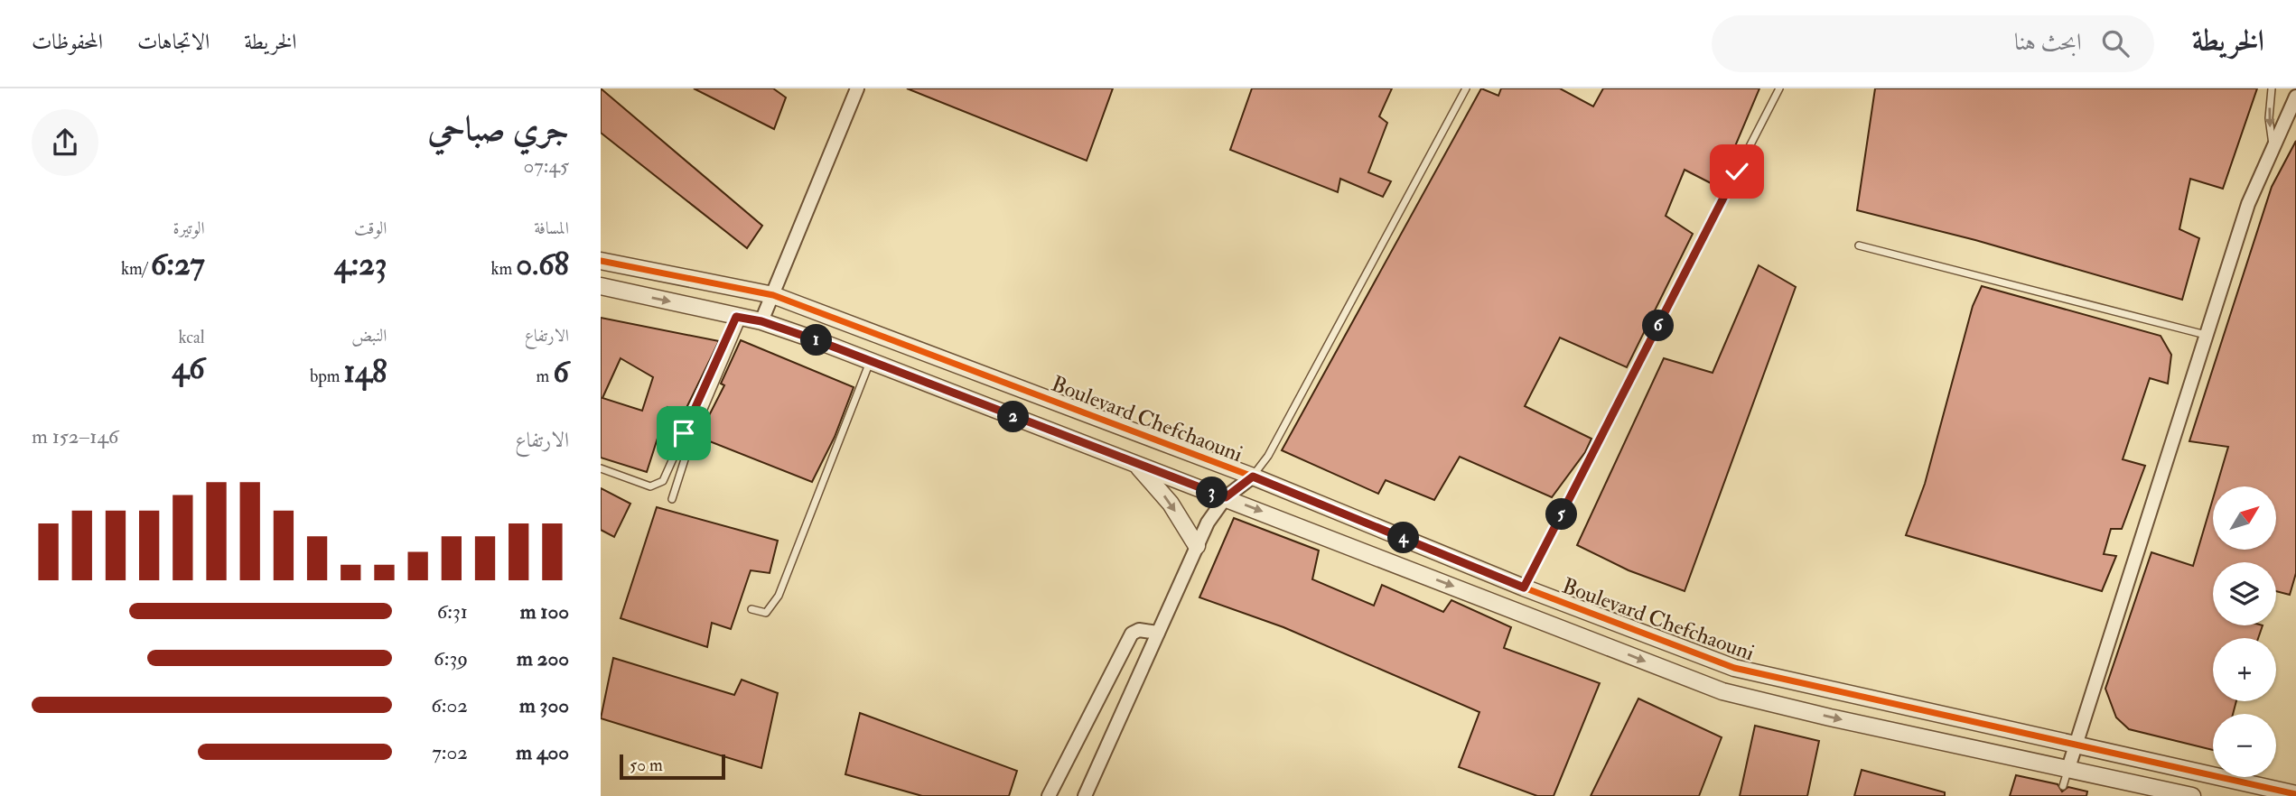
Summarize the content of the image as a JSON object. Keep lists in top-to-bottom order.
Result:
{
  "streets": {
    "street": ["Boulevard Chefchaouni"]
  },
  "scale_bar": "50 m",
  "north": "top right",
  "page": {
    "header": "الخريطة",
    "search": "ابحث هنا",
    "nav": ["الخريطة", "الاتجاهات", "المحفوظات"],
    "heading": ["جري صباحي", "07:45"],
    "stats": [
      ["المسافة", "0.68 km"],
      ["الوقت", "4:23"],
      ["الوتيرة", "6:27 /km"],
      ["الارتفاع", "6 m"],
      ["النبض", "148 bpm"],
      ["kcal", "46"]
    ],
    "pins": [
      "6",
      "1",
      "2",
      "3",
      "5",
      "4"
    ],
    "chart": ["الارتفاع", "146–152 m"],
    "map_buttons": ["+", "−"],
    "list": [
      {
        "name": "100 m",
        "note": "6:31"
      },
      {
        "name": "200 m",
        "note": "6:39"
      },
      {
        "name": "300 m",
        "note": "6:02"
      },
      {
        "name": "400 m",
        "note": "7:02"
      }
    ],
    "scale": "50 m"
  }
}
